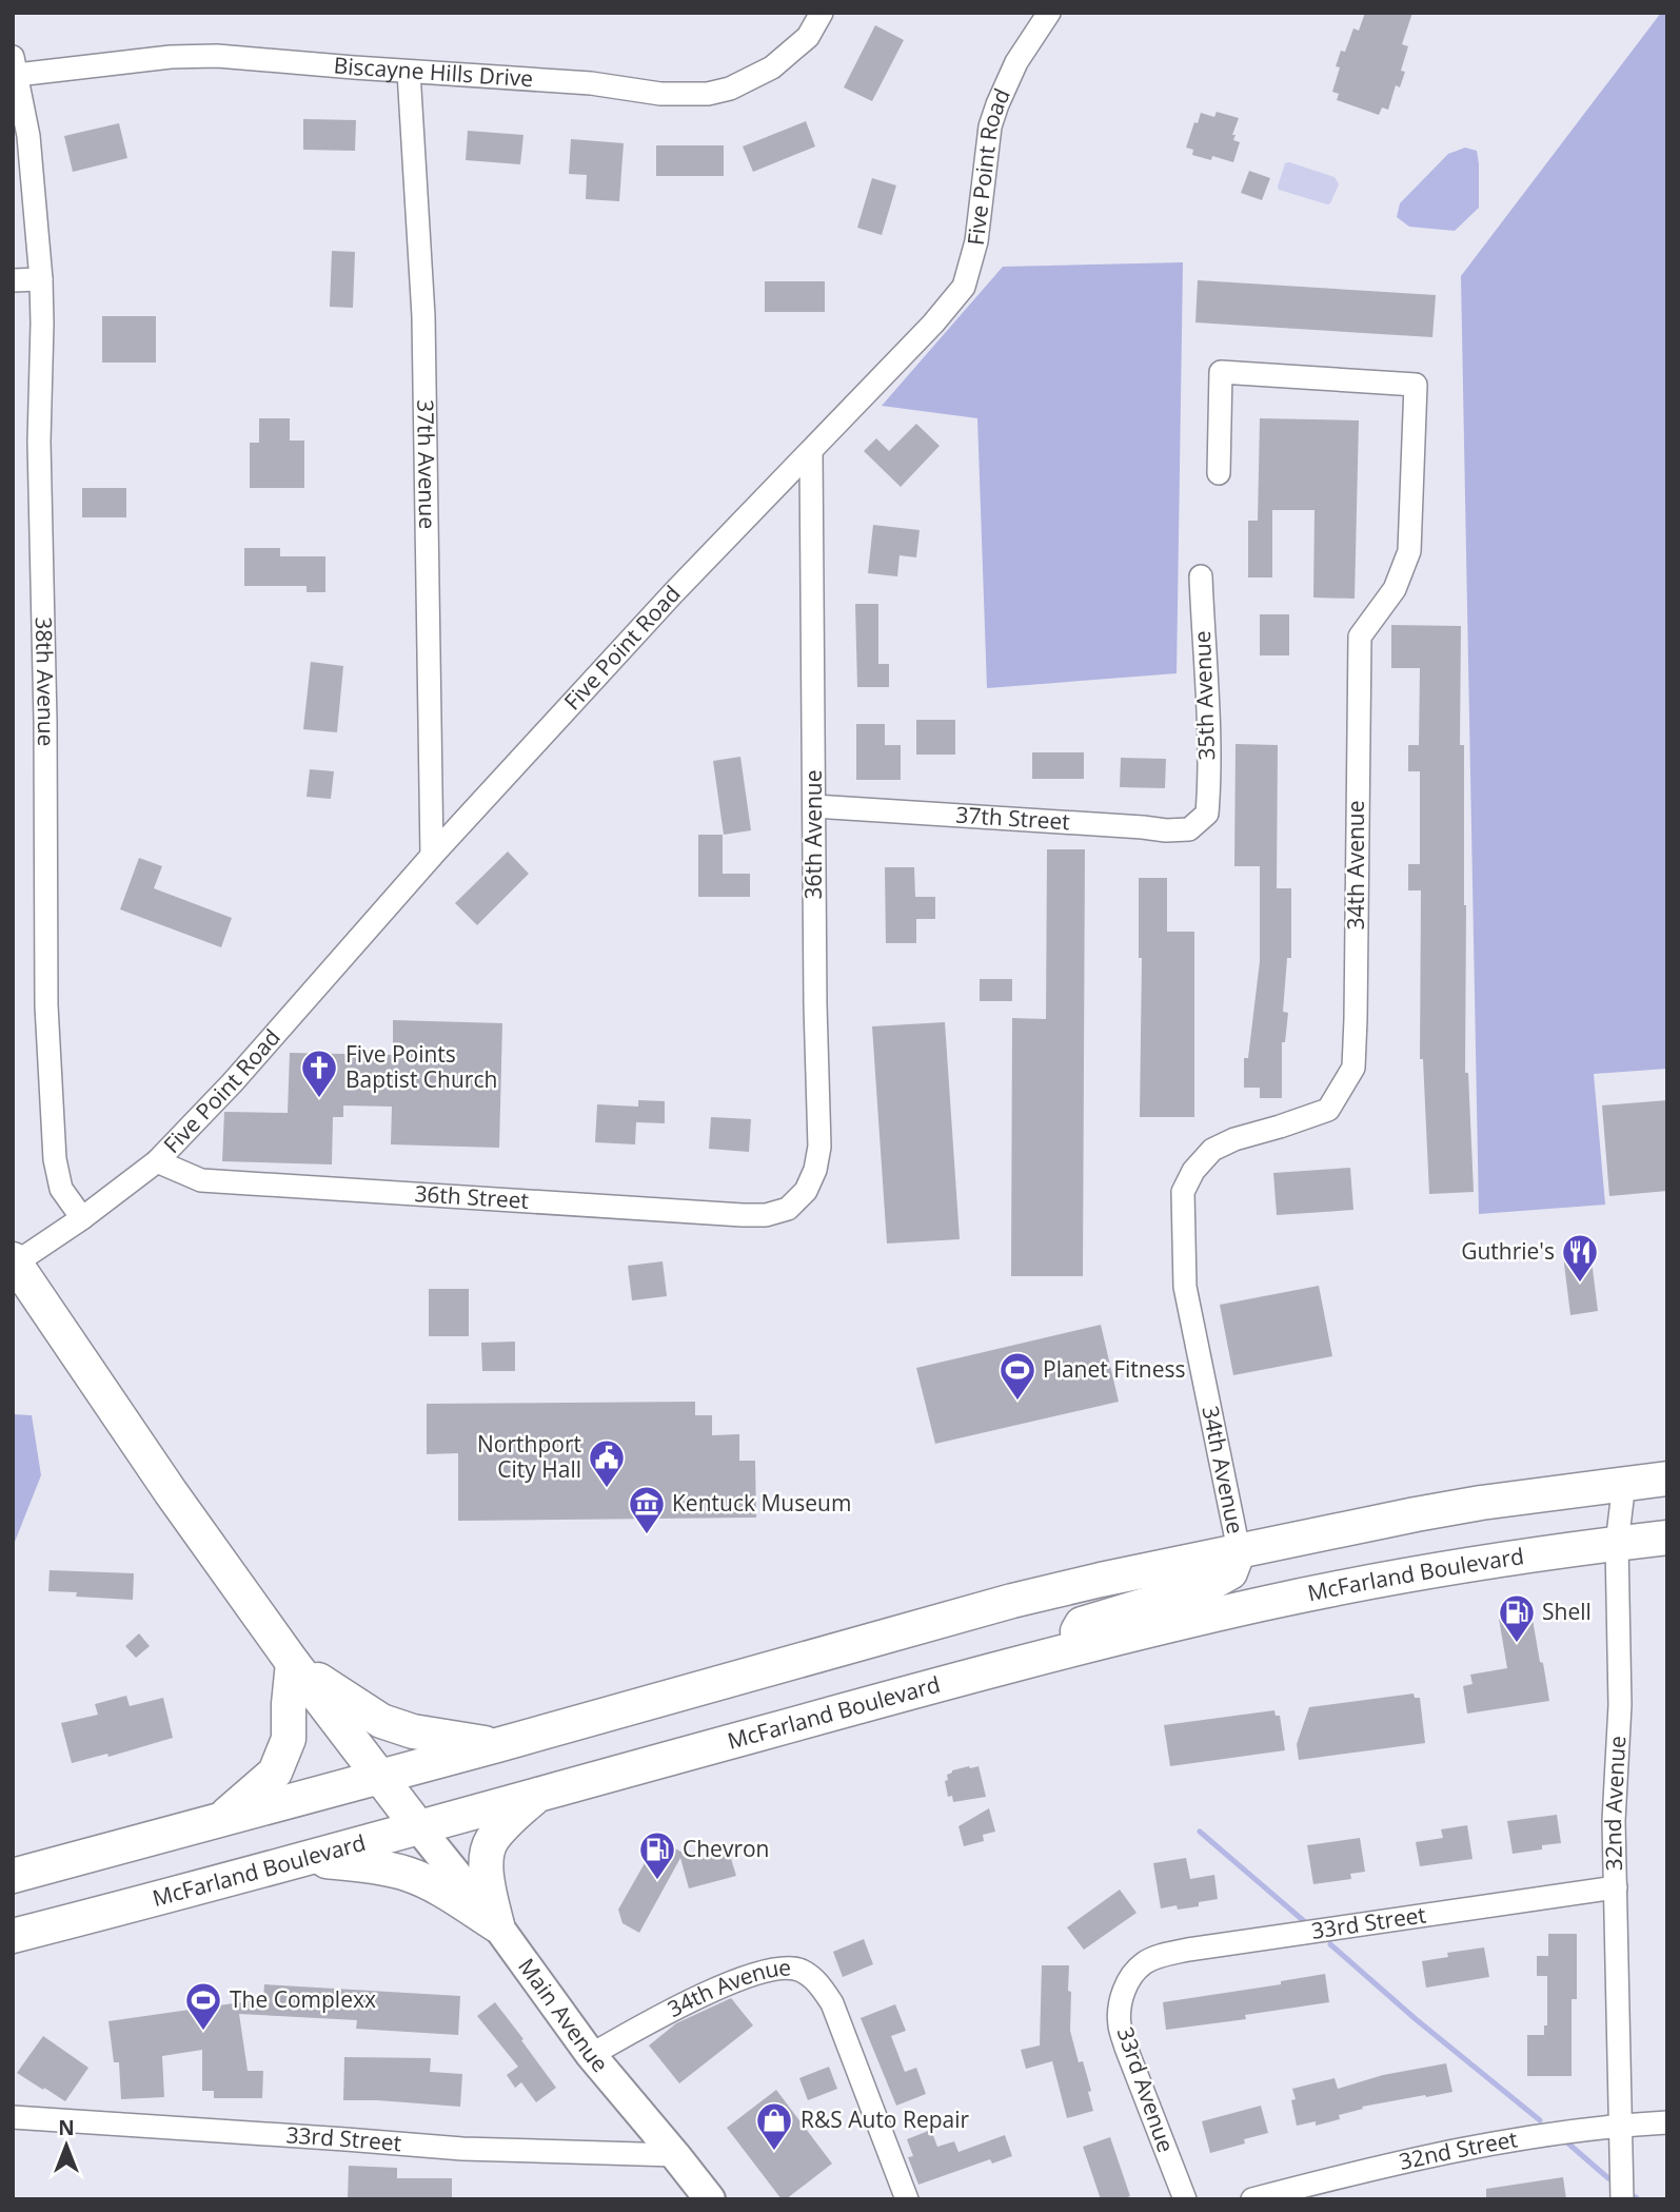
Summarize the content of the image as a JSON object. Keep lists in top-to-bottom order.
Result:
{
  "streets": {
    "highway": ["McFarland Boulevard"],
    "main road": ["Main Avenue"],
    "street": [
      "Biscayne Hills Drive",
      "Five Point Road",
      "37th Avenue",
      "38th Avenue",
      "35th Avenue",
      "37th Street",
      "36th Avenue",
      "34th Avenue",
      "36th Street",
      "32nd Avenue",
      "33rd Street",
      "33rd Avenue",
      "32nd Street"
    ]
  },
  "crossings": [
    ["Biscayne Hills Drive", "37th Avenue"],
    ["Biscayne Hills Drive", "38th Avenue"],
    ["Five Point Road", "37th Avenue"],
    ["Five Point Road", "38th Avenue"],
    ["Five Point Road", "36th Avenue"],
    ["Five Point Road", "36th Street"],
    ["35th Avenue", "37th Street"],
    ["37th Street", "36th Avenue"],
    ["36th Avenue", "36th Street"],
    ["34th Avenue", "Main Avenue"],
    ["McFarland Boulevard", "32nd Avenue"],
    ["McFarland Boulevard", "Main Avenue"],
    ["32nd Avenue", "33rd Street"],
    ["32nd Avenue", "32nd Street"],
    ["33rd Street", "Main Avenue"],
    ["33rd Street", "33rd Avenue"]
  ],
  "places": {
    "church": ["Five Points Baptist Church"],
    "restaurant": ["Guthrie's"],
    "sports": ["Planet Fitness", "The Complexx"],
    "public building": ["Northport City Hall"],
    "museum": ["Kentuck Museum"],
    "fuel station": ["Shell", "Chevron"],
    "shop": ["R&S Auto Repair"]
  },
  "north": "top"
}
